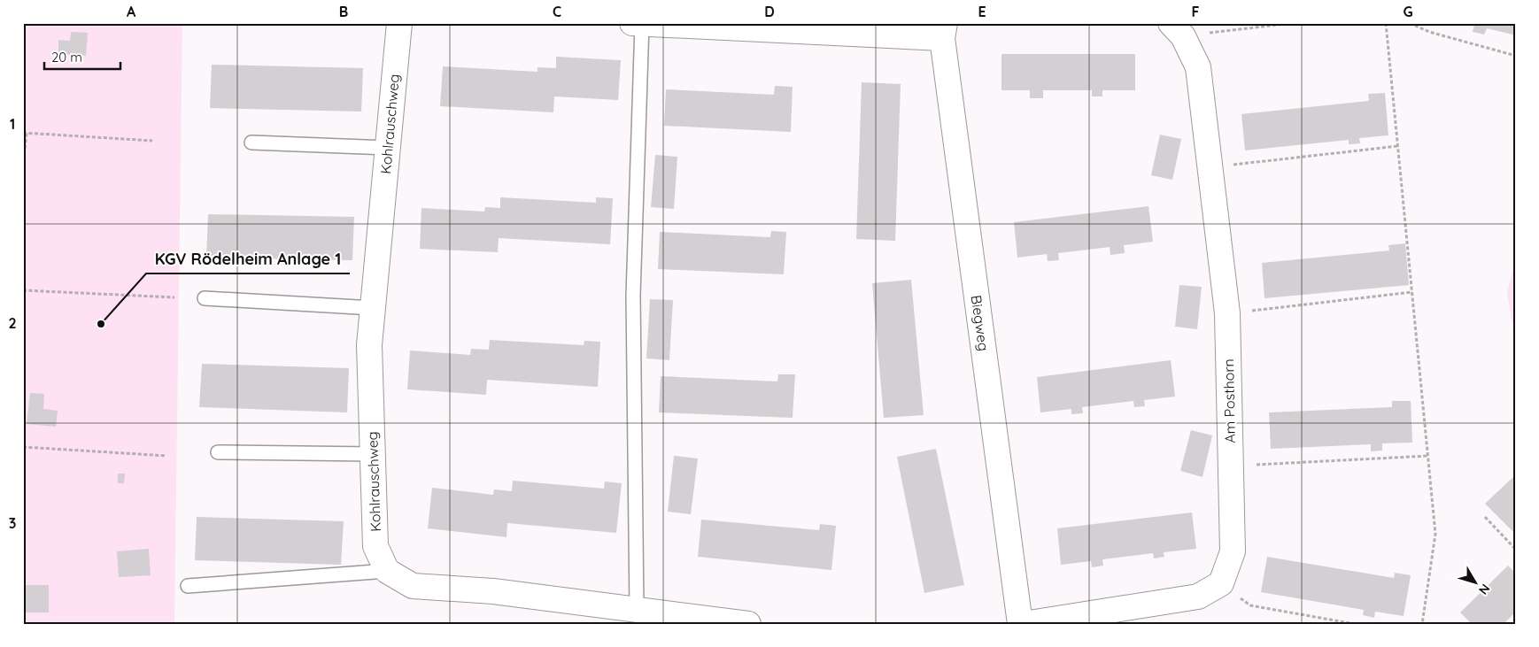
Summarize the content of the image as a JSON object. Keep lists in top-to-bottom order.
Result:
{
  "streets": {
    "street": ["Kohlrauschweg", "Biegweg", "Am Posthorn"]
  },
  "places": ["KGV Rödelheim Anlage 1"],
  "scale_bar": "20 m",
  "north": "bottom right",
  "grid": {
    "columns": [
      "A",
      "B",
      "C",
      "D",
      "E",
      "F",
      "G"
    ],
    "rows": ["1", "2", "3"]
  }
}
